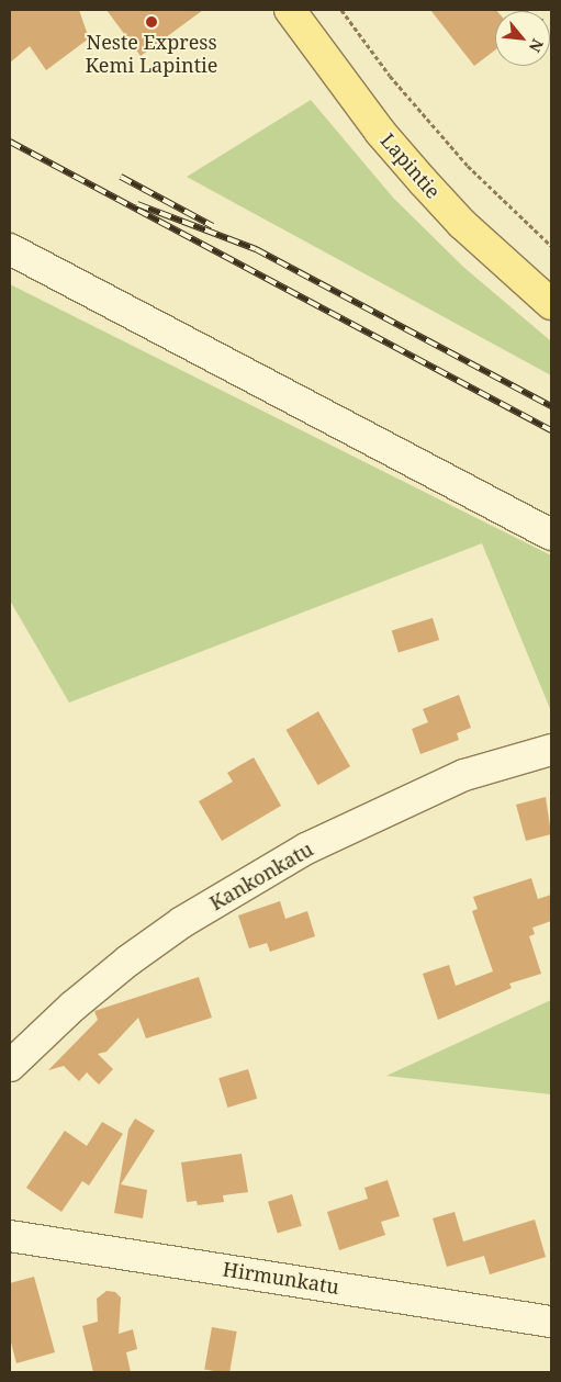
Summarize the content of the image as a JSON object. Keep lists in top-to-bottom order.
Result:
{
  "streets": {
    "main road": ["Lapintie"],
    "street": ["Kankonkatu", "Hirmunkatu"]
  },
  "places": ["Neste Express Kemi Lapintie"],
  "north": "bottom right"
}
